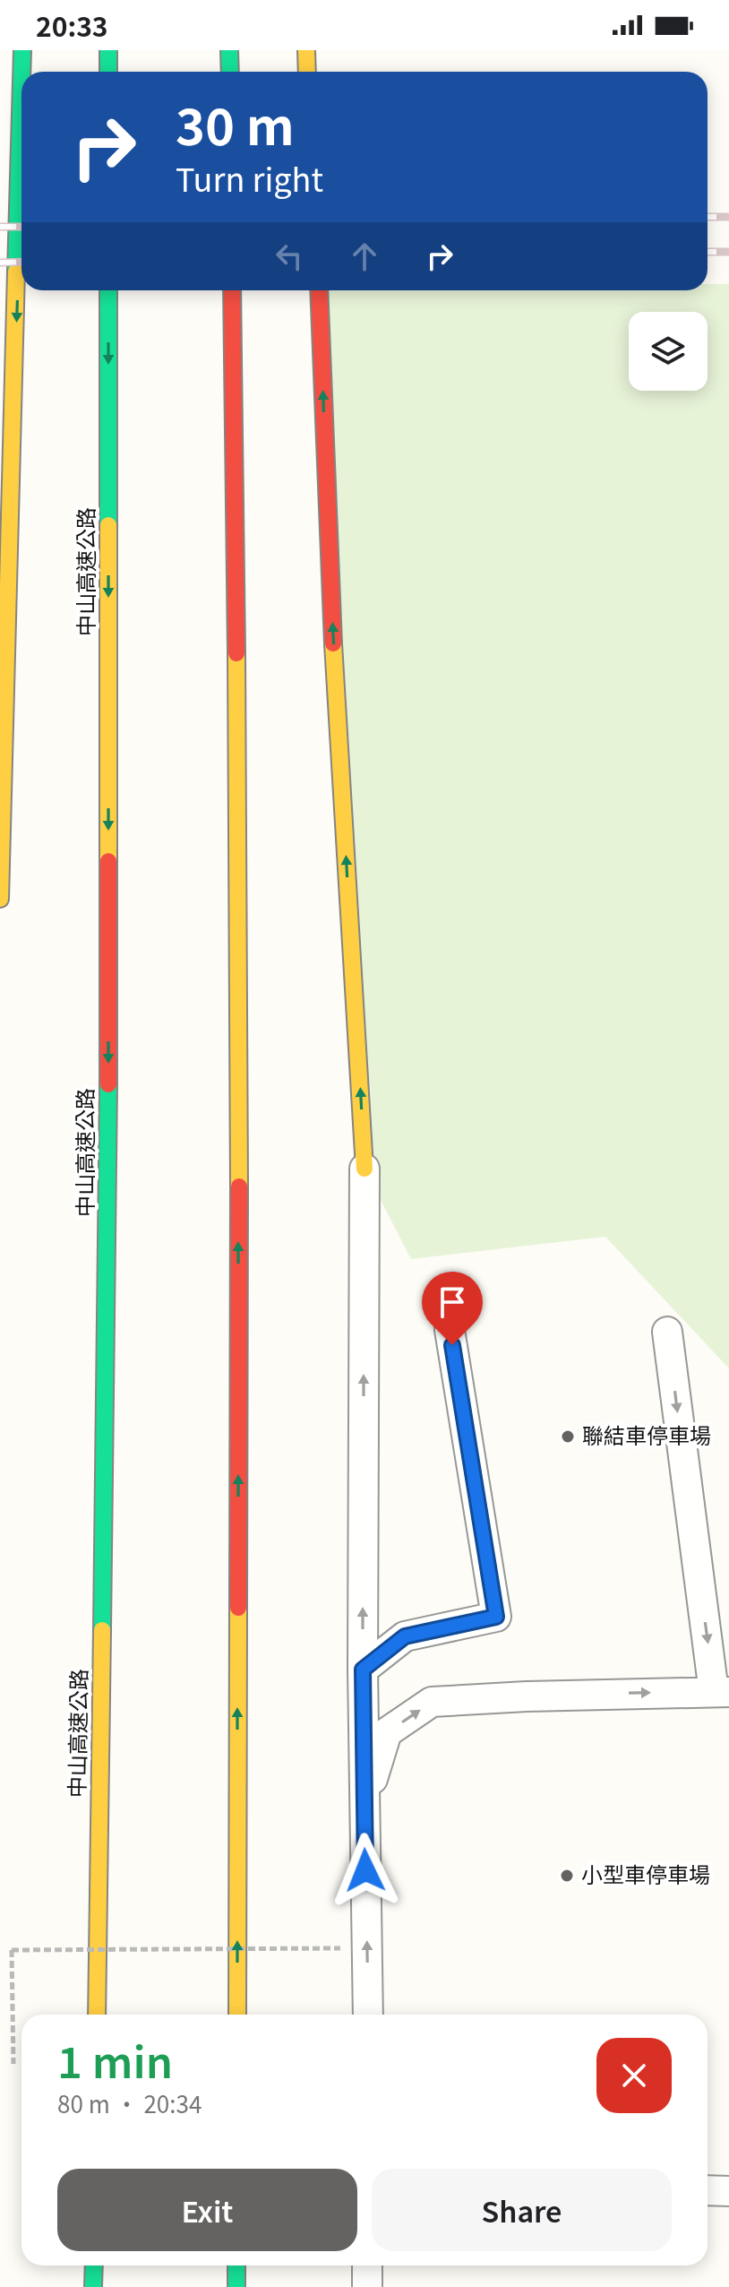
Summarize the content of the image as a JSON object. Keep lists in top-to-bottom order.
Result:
{
  "streets": {
    "highway": ["中山高速公路"]
  },
  "places": ["聯結車停車場", "小型車停車場"],
  "page": {
    "status": "20:33",
    "turn": ["30 m", "Turn right"],
    "heading": ["1 min", "80 m · 20:34"],
    "buttons": ["Exit", "Share"]
  }
}
